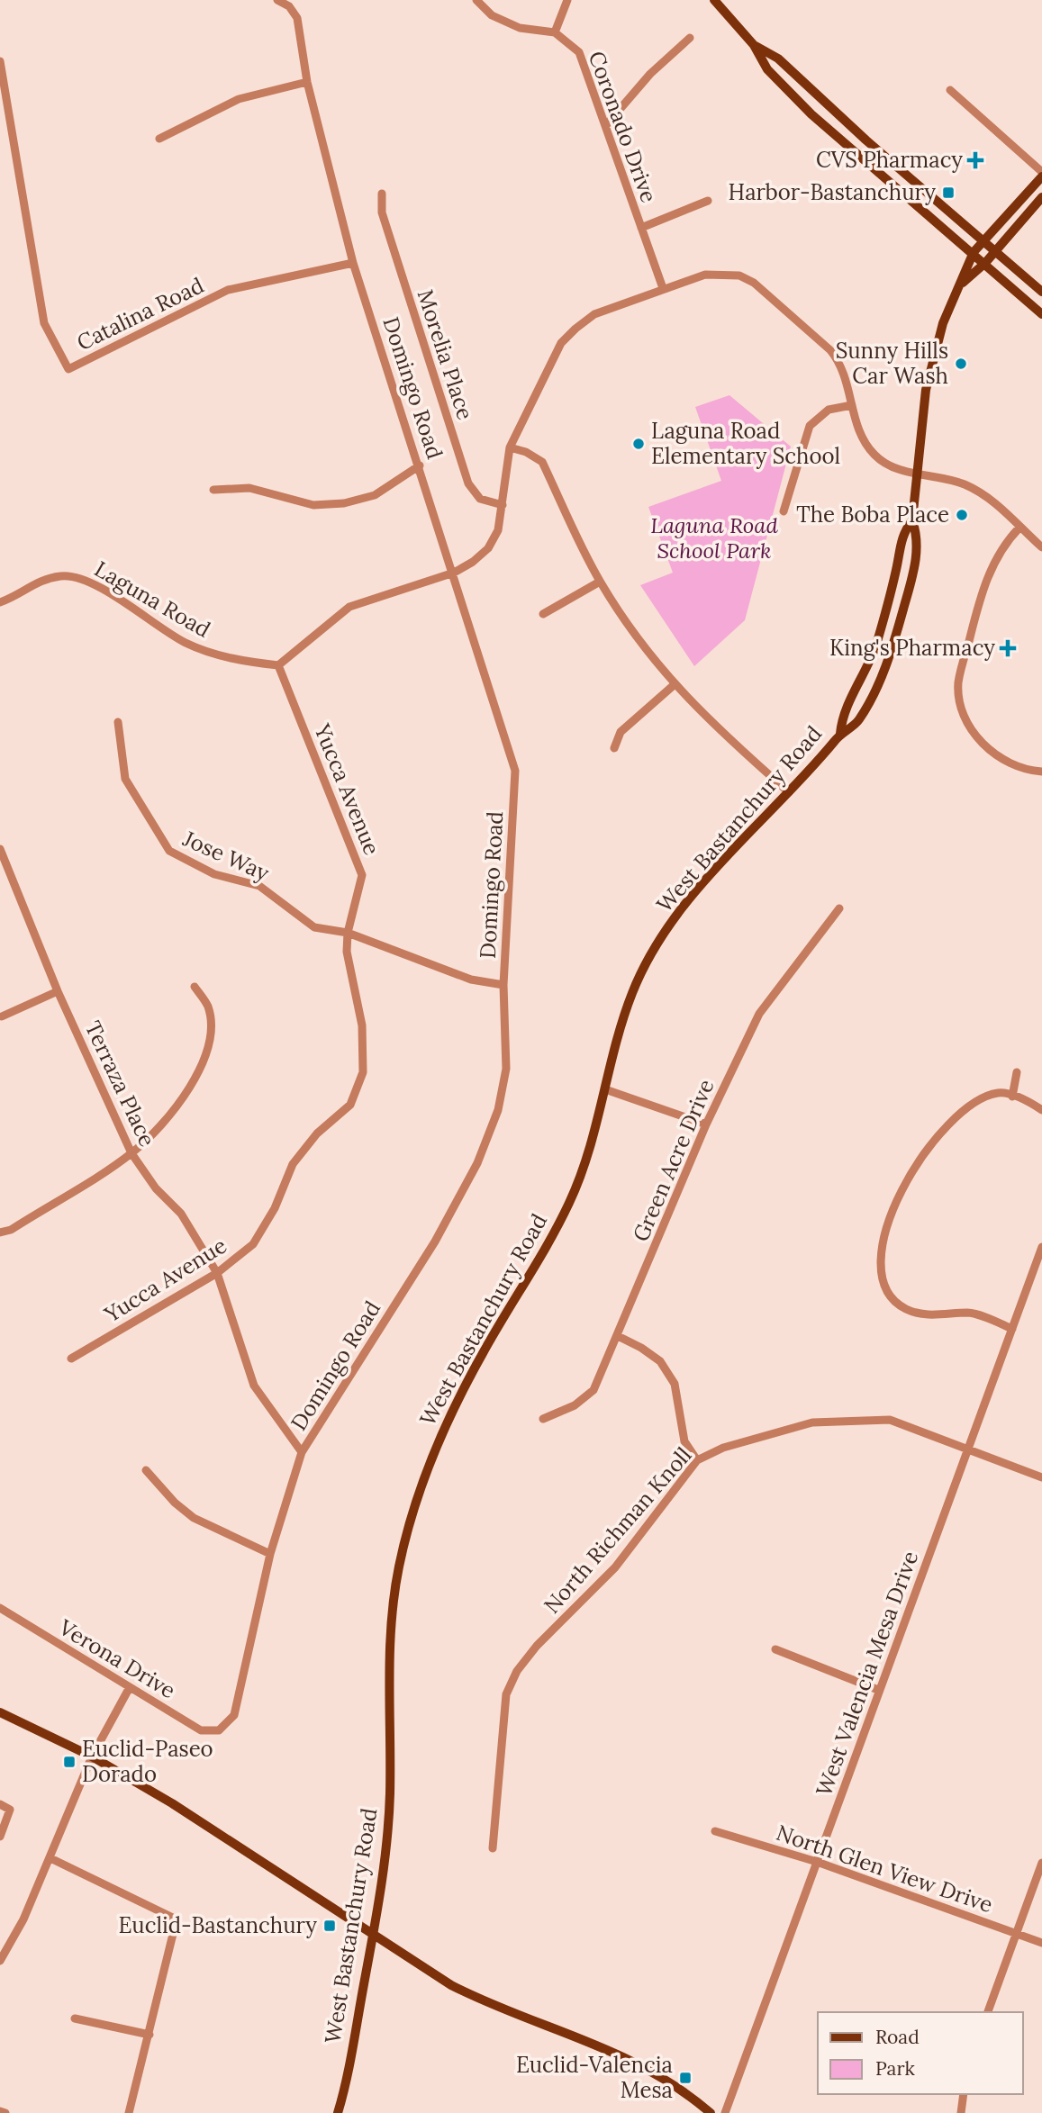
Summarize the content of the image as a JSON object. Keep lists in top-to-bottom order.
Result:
{
  "streets": {
    "main road": ["West Bastanchury Road"],
    "street": [
      "Coronado Drive",
      "Catalina Road",
      "Morelia Place",
      "Domingo Road",
      "Laguna Road",
      "Yucca Avenue",
      "Jose Way",
      "Terraza Place",
      "Green Acre Drive",
      "North Richman Knoll",
      "Verona Drive",
      "West Valencia Mesa Drive",
      "North Glen View Drive"
    ]
  },
  "crossings": [
    ["Catalina Road", "Domingo Road"],
    ["Domingo Road", "Jose Way"],
    ["Domingo Road", "Terraza Place"],
    ["Domingo Road", "Verona Drive"],
    ["Laguna Road", "Yucca Avenue"],
    ["Yucca Avenue", "Jose Way"],
    ["Yucca Avenue", "Terraza Place"],
    ["North Richman Knoll", "West Valencia Mesa Drive"],
    ["West Valencia Mesa Drive", "North Glen View Drive"]
  ],
  "parks": ["Laguna Road School Park"],
  "places": {
    "health": ["CVS Pharmacy", "King's Pharmacy"],
    "transit": [
      "Harbor-Bastanchury",
      "Euclid-Paseo Dorado",
      "Euclid-Bastanchury",
      "Euclid-Valencia Mesa"
    ],
    "other": ["Sunny Hills Car Wash", "Laguna Road Elementary School", "The Boba Place"]
  },
  "legend": ["Road", "Park"]
}
